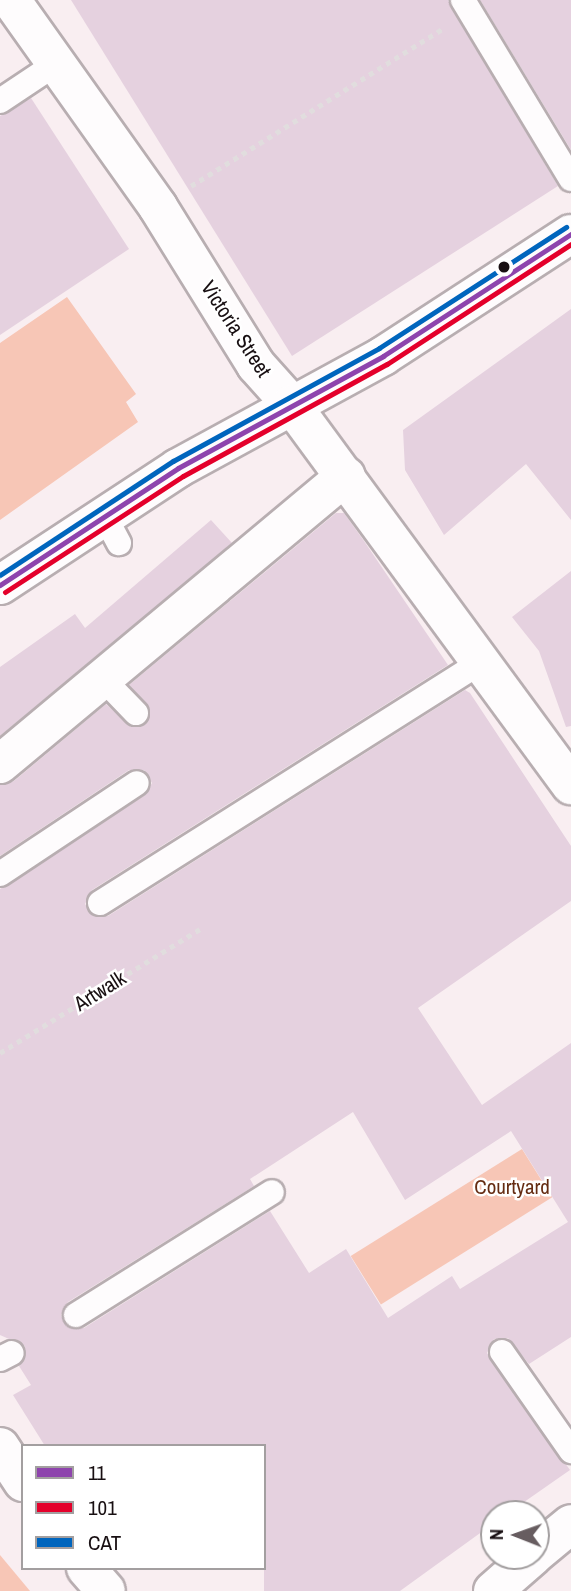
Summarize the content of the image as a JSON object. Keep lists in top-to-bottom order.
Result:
{
  "streets": {
    "street": ["Victoria Street"],
    "path": ["Artwalk"]
  },
  "parks": ["Courtyard"],
  "lines": ["transit line CAT", "transit line 11", "transit line 101"],
  "legend": ["11", "101", "CAT"],
  "north": "left"
}
